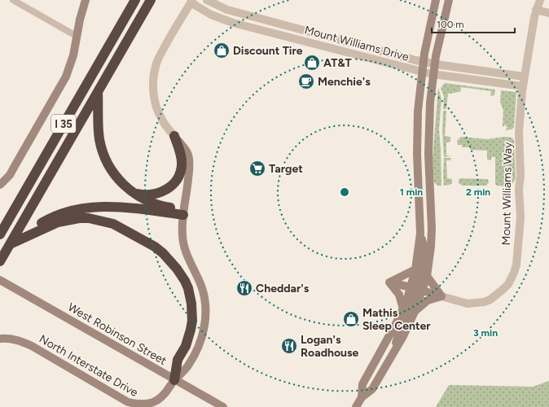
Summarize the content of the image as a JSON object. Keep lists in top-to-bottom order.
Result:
{
  "streets": {
    "highway": ["I 35"],
    "main road": ["West Robinson Street", "North Interstate Drive"],
    "street": ["Mount Williams Drive", "Mount Williams Way"]
  },
  "crossings": [
    ["Mount Williams Drive", "Mount Williams Way"],
    ["Mount Williams Drive", "North Interstate Drive"],
    ["West Robinson Street", "North Interstate Drive"]
  ],
  "places": {
    "shop": ["Discount Tire", "AT&T", "Mathis Sleep Center"],
    "cafe": ["Menchie's"],
    "supermarket": ["Target"],
    "restaurant": ["Cheddar's", "Logan's Roadhouse"]
  },
  "scale_bar": "100 m",
  "rings": ["1 min", "2 min", "3 min"]
}
